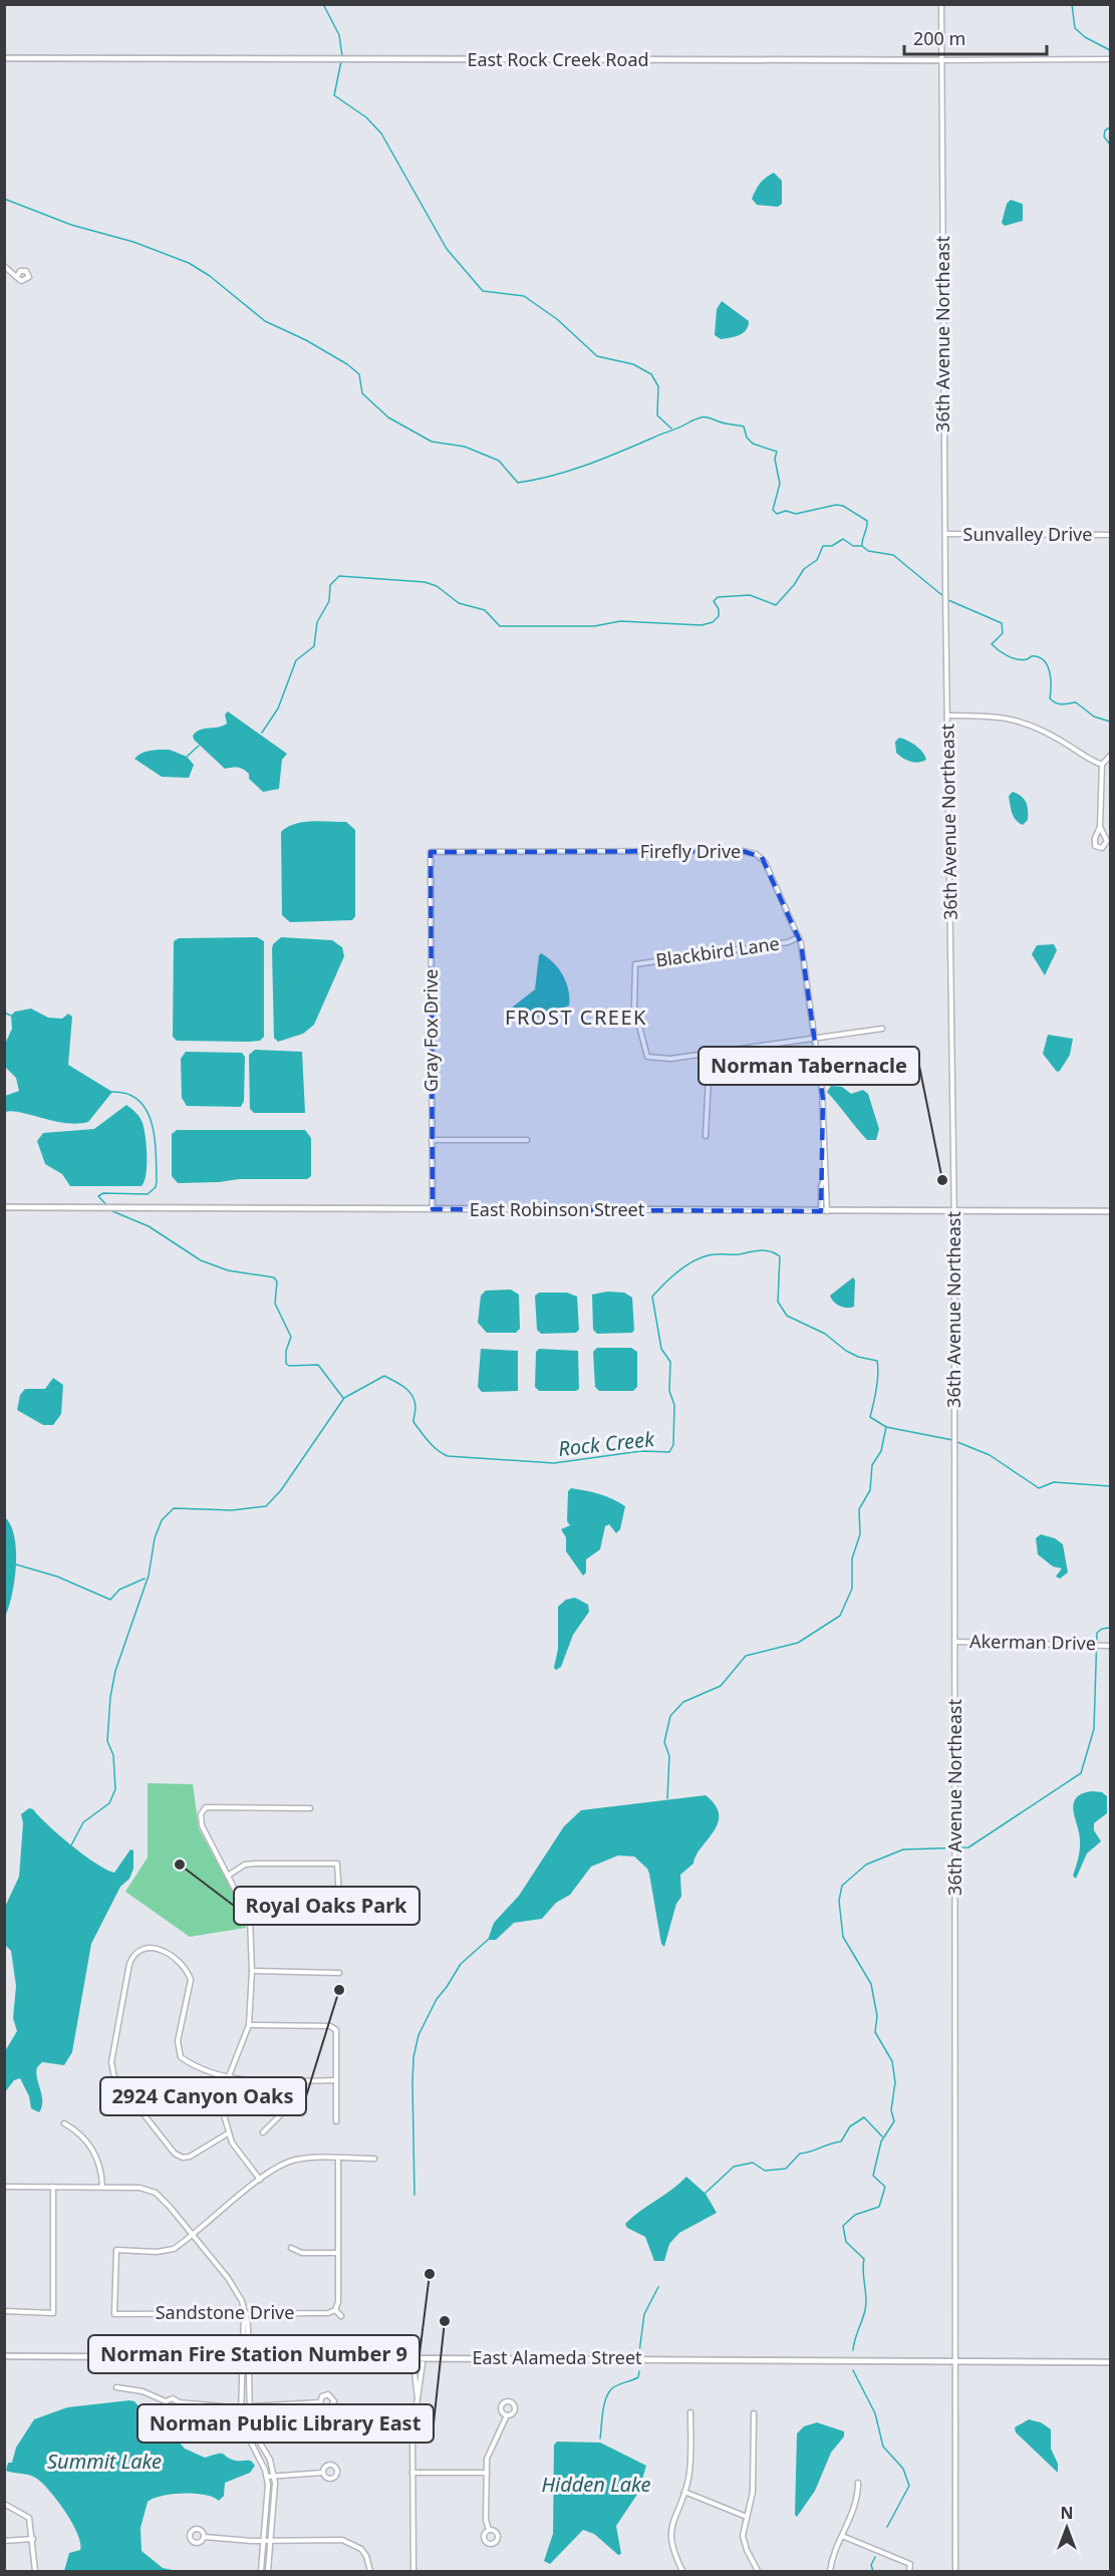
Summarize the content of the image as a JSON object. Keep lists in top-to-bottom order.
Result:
{
  "streets": {
    "street": [
      "East Rock Creek Road",
      "36th Avenue Northeast",
      "Sunvalley Drive",
      "Firefly Drive",
      "Blackbird Lane",
      "Gray Fox Drive",
      "East Robinson Street",
      "Akerman Drive",
      "Sandstone Drive",
      "East Alameda Street"
    ]
  },
  "crossings": [
    ["East Rock Creek Road", "36th Avenue Northeast"],
    ["36th Avenue Northeast", "Sunvalley Drive"],
    ["36th Avenue Northeast", "East Robinson Street"],
    ["36th Avenue Northeast", "Akerman Drive"],
    ["36th Avenue Northeast", "East Alameda Street"],
    ["Firefly Drive", "Blackbird Lane"],
    ["Firefly Drive", "Gray Fox Drive"],
    ["Firefly Drive", "East Robinson Street"],
    ["Gray Fox Drive", "East Robinson Street"]
  ],
  "districts": ["FROST CREEK"],
  "water": ["Rock Creek", "Summit Lake", "Hidden Lake"],
  "places": [
    "Norman Tabernacle",
    "Royal Oaks Park",
    "2924 Canyon Oaks",
    "Norman Fire Station Number 9",
    "Norman Public Library East"
  ],
  "scale_bar": "200 m",
  "north": "top"
}
